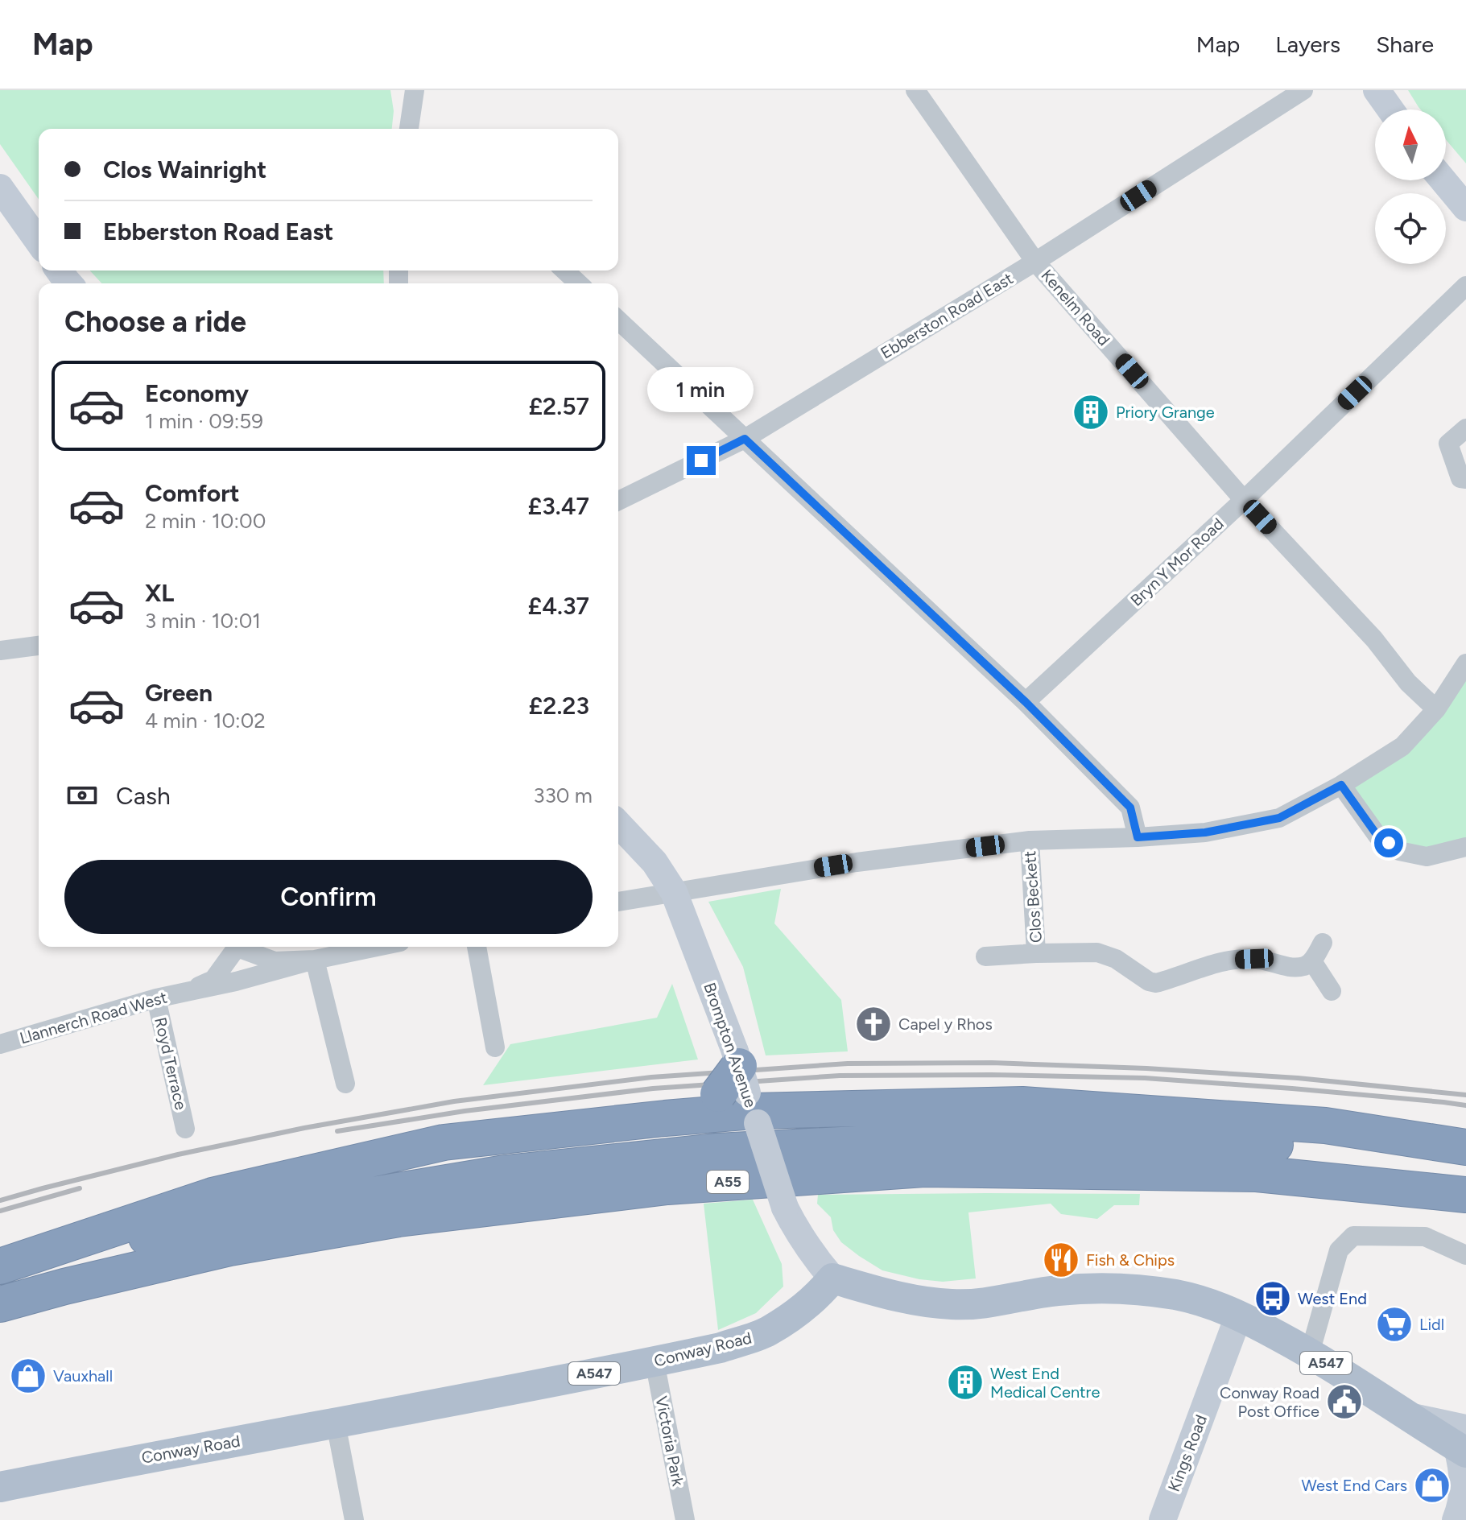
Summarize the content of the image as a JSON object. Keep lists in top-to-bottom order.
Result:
{
  "streets": {
    "highway": ["A55"],
    "main road": [
      "Brompton Avenue",
      "Conway Road",
      "A547",
      "Kings Road"
    ],
    "street": [
      "Kenelm Road",
      "Ebberston Road East",
      "Bryn Y Mor Road",
      "Clos Beckett",
      "Llannerch Road West",
      "Royd Terrace",
      "Victoria Park"
    ]
  },
  "crossings": [
    ["Kenelm Road", "Ebberston Road East"],
    ["Kenelm Road", "Bryn Y Mor Road"],
    ["Llannerch Road West", "Royd Terrace"],
    ["Brompton Avenue", "Conway Road"],
    ["Brompton Avenue", "A547"],
    ["Conway Road", "A547"],
    ["Conway Road", "Victoria Park"],
    ["A547", "Kings Road"]
  ],
  "places": {
    "building": ["Priory Grange", "West End Medical Centre"],
    "church": ["Capel y Rhos"],
    "restaurant": ["Fish & Chips"],
    "bus stop": ["West End"],
    "supermarket": ["Lidl"],
    "shop": ["Vauxhall", "West End Cars"],
    "public building": ["Conway Road Post Office"]
  },
  "north": "top",
  "page": {
    "header": "Map",
    "nav": ["Map", "Layers", "Share"],
    "banner": ["Clos Wainright", "Ebberston Road East"],
    "heading": "Choose a ride",
    "list": [
      {
        "name": "Economy",
        "note": "1 min · 09:59",
        "value": "£2.57"
      },
      {
        "name": "Comfort",
        "note": "2 min · 10:00",
        "value": "£3.47"
      },
      {
        "name": "XL",
        "note": "3 min · 10:01",
        "value": "£4.37"
      },
      {
        "name": "Green",
        "note": "4 min · 10:02",
        "value": "£2.23"
      }
    ],
    "bubble": "1 min",
    "pay": ["Cash", "330 m"],
    "buttons": "Confirm"
  }
}
